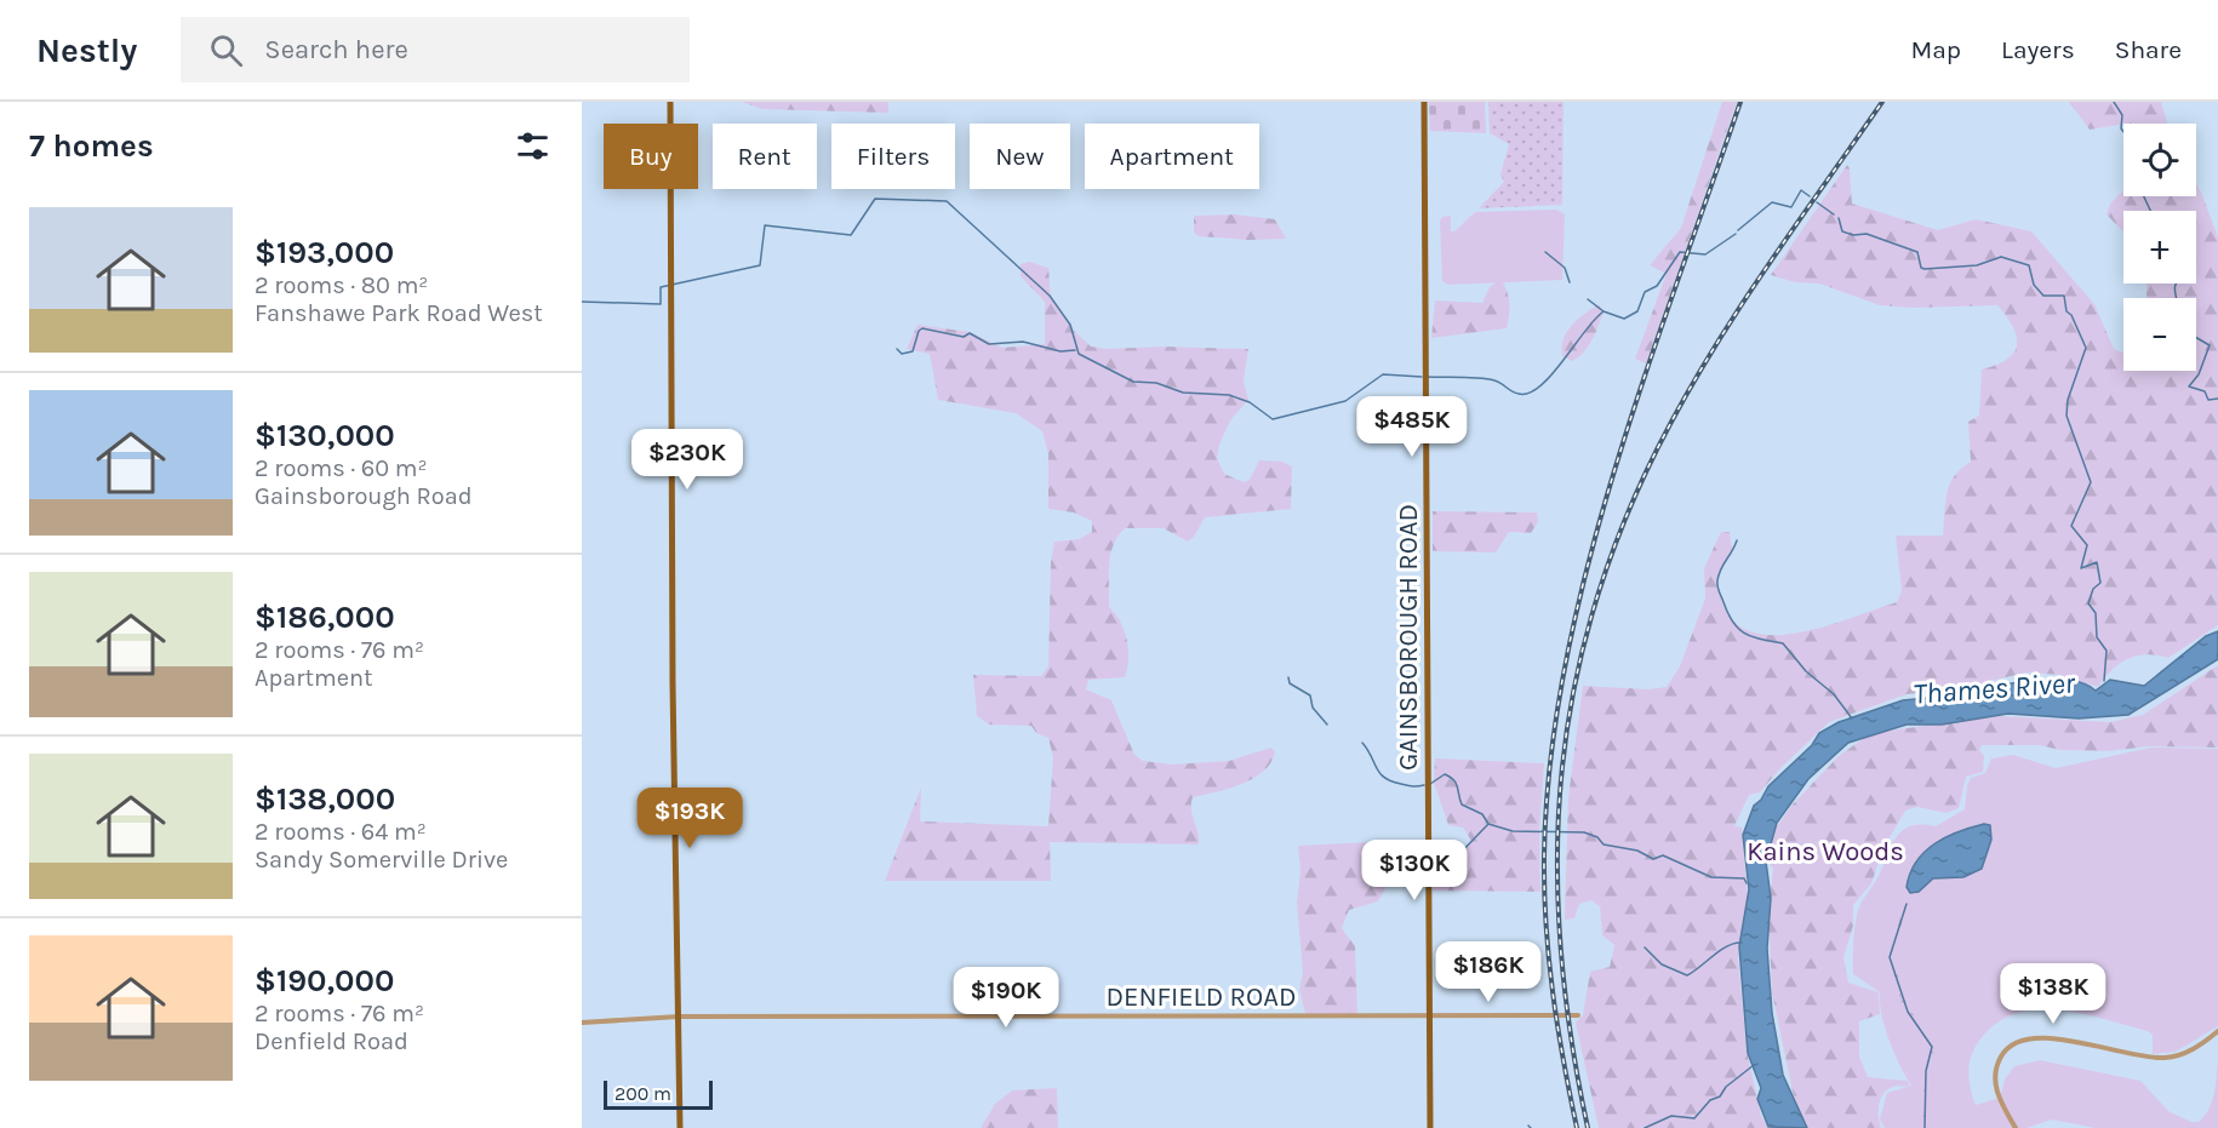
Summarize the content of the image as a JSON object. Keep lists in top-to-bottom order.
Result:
{
  "streets": {
    "main road": ["GAINSBOROUGH ROAD"],
    "street": ["DENFIELD ROAD"]
  },
  "crossings": [
    ["GAINSBOROUGH ROAD", "DENFIELD ROAD"]
  ],
  "water": ["Thames River"],
  "parks": ["Kains Woods"],
  "scale_bar": "200 m",
  "page": {
    "header": "Nestly",
    "search": "Search here",
    "nav": ["Map", "Layers", "Share"],
    "heading": "7 homes",
    "map_buttons": ["+", "−"],
    "chip": [
      "Buy",
      "Rent",
      "Filters",
      "New",
      "Apartment"
    ],
    "list": [
      {
        "name": "$193,000",
        "note": "2 rooms · 80 m² · Fanshawe Park Road West"
      },
      {
        "name": "$130,000",
        "note": "2 rooms · 60 m² · Gainsborough Road"
      },
      {
        "name": "$186,000",
        "note": "2 rooms · 76 m² · Apartment"
      },
      {
        "name": "$138,000",
        "note": "2 rooms · 64 m² · Sandy Somerville Drive"
      },
      {
        "name": "$190,000",
        "note": "2 rooms · 76 m² · Denfield Road"
      }
    ],
    "price": [
      "$485K",
      "$230K",
      "$193K",
      "$130K",
      "$186K",
      "$138K",
      "$190K"
    ],
    "scale": "200 m"
  }
}
